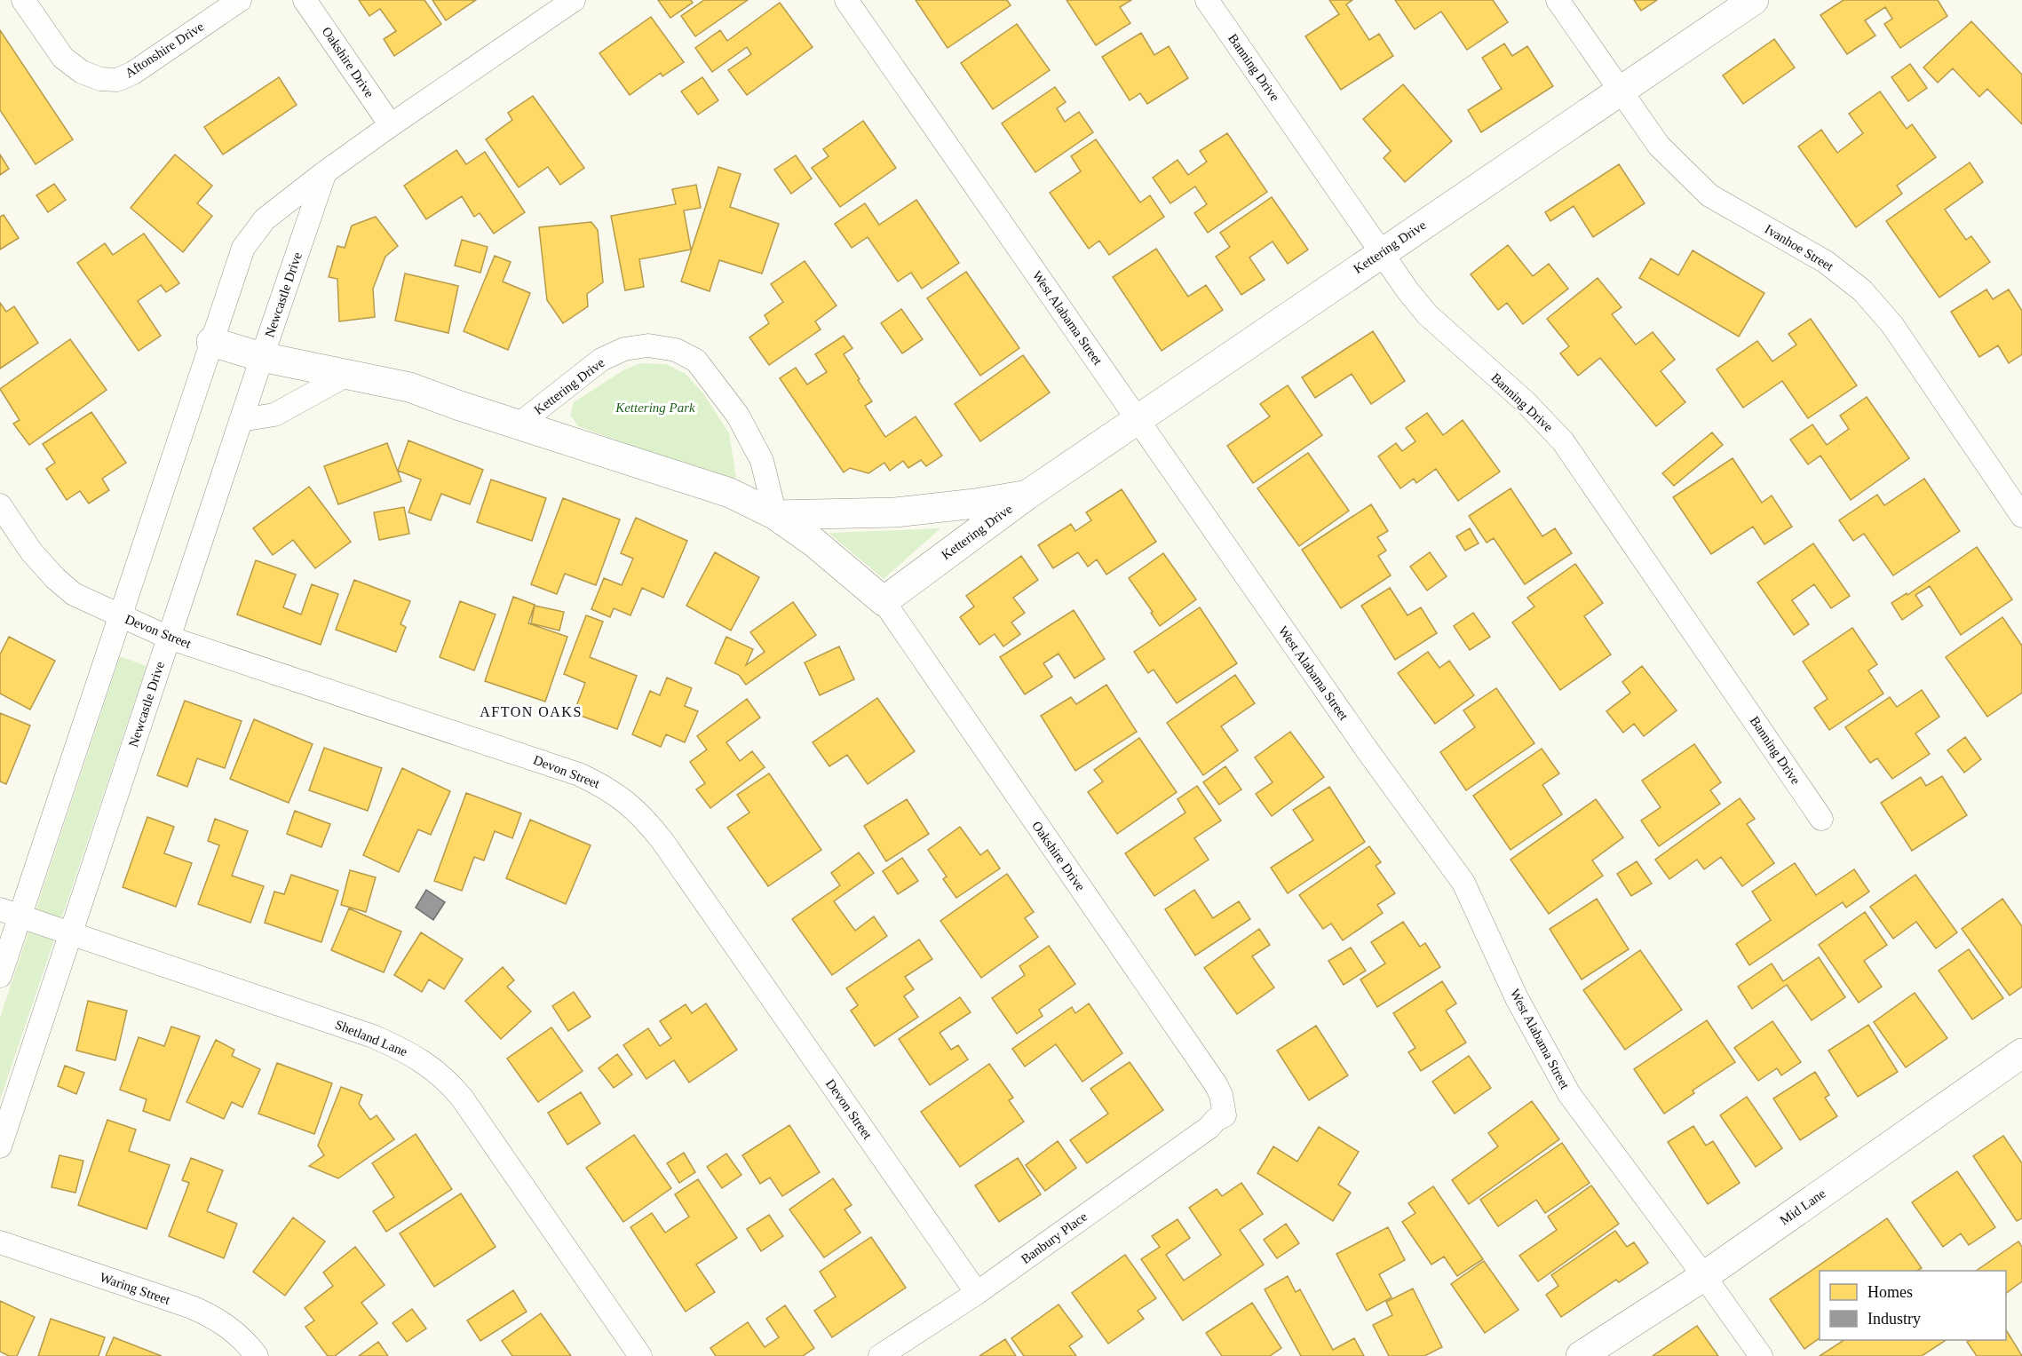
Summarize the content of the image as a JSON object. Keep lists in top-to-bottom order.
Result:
{
  "streets": {
    "street": [
      "Aftonshire Drive",
      "Oakshire Drive",
      "Banning Drive",
      "Kettering Drive",
      "Ivanhoe Street",
      "Newcastle Drive",
      "West Alabama Street",
      "Devon Street",
      "Shetland Lane",
      "Mid Lane",
      "Banbury Place",
      "Waring Street"
    ]
  },
  "crossings": [
    ["Oakshire Drive", "Kettering Drive"],
    ["Oakshire Drive", "Banbury Place"],
    ["Banning Drive", "Kettering Drive"],
    ["Kettering Drive", "Ivanhoe Street"],
    ["Kettering Drive", "Newcastle Drive"],
    ["Kettering Drive", "West Alabama Street"],
    ["Newcastle Drive", "Devon Street"],
    ["Newcastle Drive", "Shetland Lane"],
    ["West Alabama Street", "Mid Lane"],
    ["Devon Street", "Banbury Place"]
  ],
  "districts": ["AFTON OAKS"],
  "parks": ["Kettering Park"],
  "legend": ["Homes", "Industry"]
}
